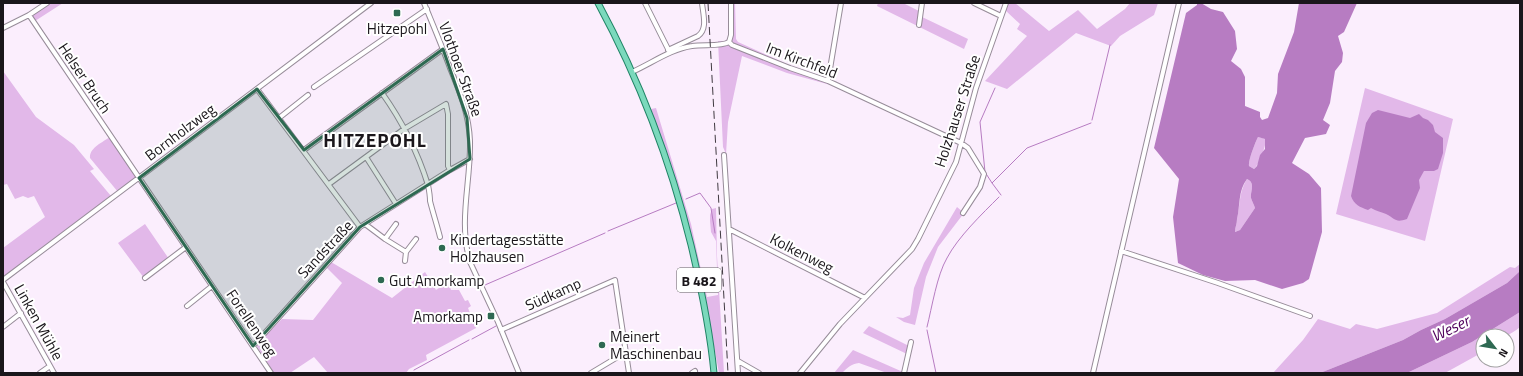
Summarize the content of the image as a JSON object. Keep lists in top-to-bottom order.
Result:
{
  "streets": {
    "main road": ["B 482"],
    "street": [
      "Im Kirchfeld",
      "Vlothoer Straße",
      "Helser Bruch",
      "Holzhauser Straße",
      "Bornholzweg",
      "Sandstraße",
      "Kolkenweg",
      "Südkamp",
      "Linken Mühle",
      "Forellenweg"
    ]
  },
  "crossings": [
    ["Im Kirchfeld", "Holzhauser Straße"],
    ["Vlothoer Straße", "Sandstraße"],
    ["Vlothoer Straße", "Südkamp"],
    ["Helser Bruch", "Bornholzweg"],
    ["Helser Bruch", "Forellenweg"],
    ["Holzhauser Straße", "Kolkenweg"],
    ["Bornholzweg", "Linken Mühle"],
    ["Bornholzweg", "Forellenweg"],
    ["Sandstraße", "Forellenweg"]
  ],
  "districts": ["HITZEPOHL"],
  "water": ["Weser"],
  "places": {
    "transit": ["Hitzepohl", "Amorkamp"],
    "other": ["Kindertagesstätte Holzhausen", "Gut Amorkamp", "Meinert Maschinenbau"]
  },
  "north": "bottom right"
}
